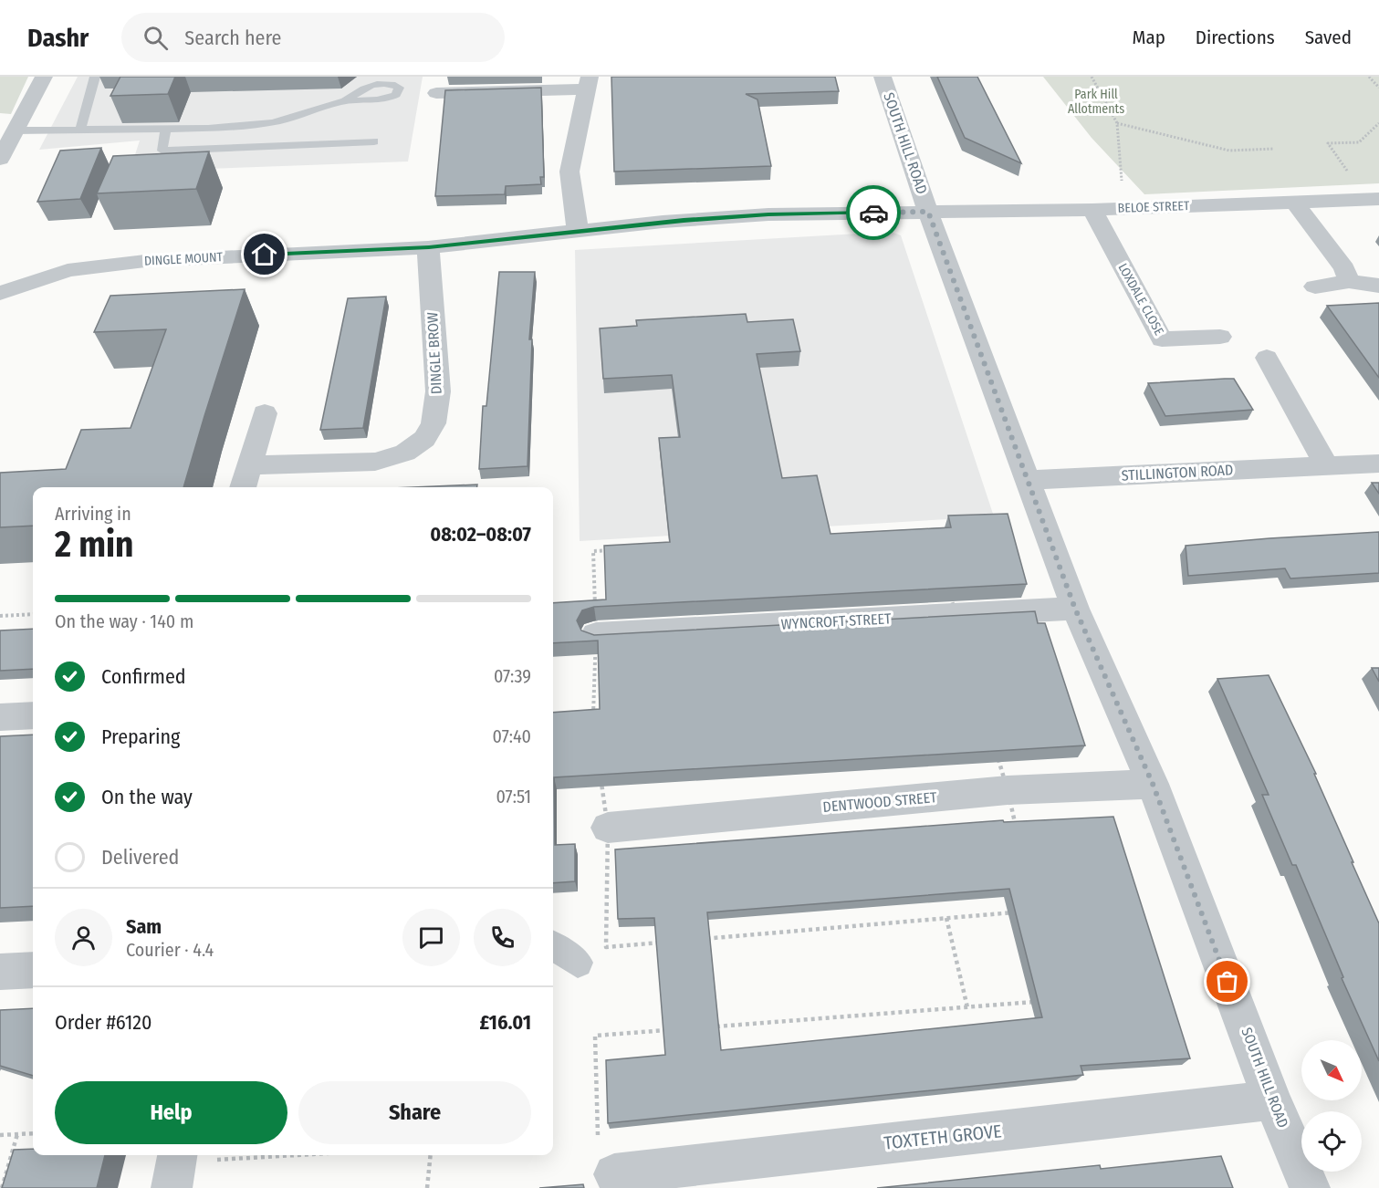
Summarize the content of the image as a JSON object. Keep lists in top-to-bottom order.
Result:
{
  "streets": {
    "street": [
      "SOUTH HILL ROAD",
      "BELOE STREET",
      "DINGLE MOUNT",
      "LOXDALE CLOSE",
      "DINGLE BROW",
      "STILLINGTON ROAD",
      "WYNCROFT STREET",
      "DENTWOOD STREET",
      "TOXTETH GROVE"
    ]
  },
  "crossings": [
    ["SOUTH HILL ROAD", "BELOE STREET"],
    ["SOUTH HILL ROAD", "DINGLE MOUNT"],
    ["SOUTH HILL ROAD", "STILLINGTON ROAD"],
    ["SOUTH HILL ROAD", "WYNCROFT STREET"],
    ["SOUTH HILL ROAD", "DENTWOOD STREET"],
    ["SOUTH HILL ROAD", "TOXTETH GROVE"],
    ["BELOE STREET", "DINGLE MOUNT"],
    ["BELOE STREET", "LOXDALE CLOSE"],
    ["DINGLE MOUNT", "DINGLE BROW"]
  ],
  "parks": ["Park Hill Allotments"],
  "north": "bottom right",
  "page": {
    "header": "Dashr",
    "search": "Search here",
    "nav": ["Map", "Directions", "Saved"],
    "heading": ["2 min", "Arriving in", "08:02–08:07"],
    "panel": [
      "Sam",
      "Courier · 4.4",
      "Order #6120",
      "£16.01"
    ],
    "bar": "On the way · 140 m",
    "list": [
      ["Confirmed", "07:39"],
      ["Preparing", "07:40"],
      ["On the way", "07:51"],
      "Delivered"
    ],
    "buttons": ["Help", "Share"]
  }
}
